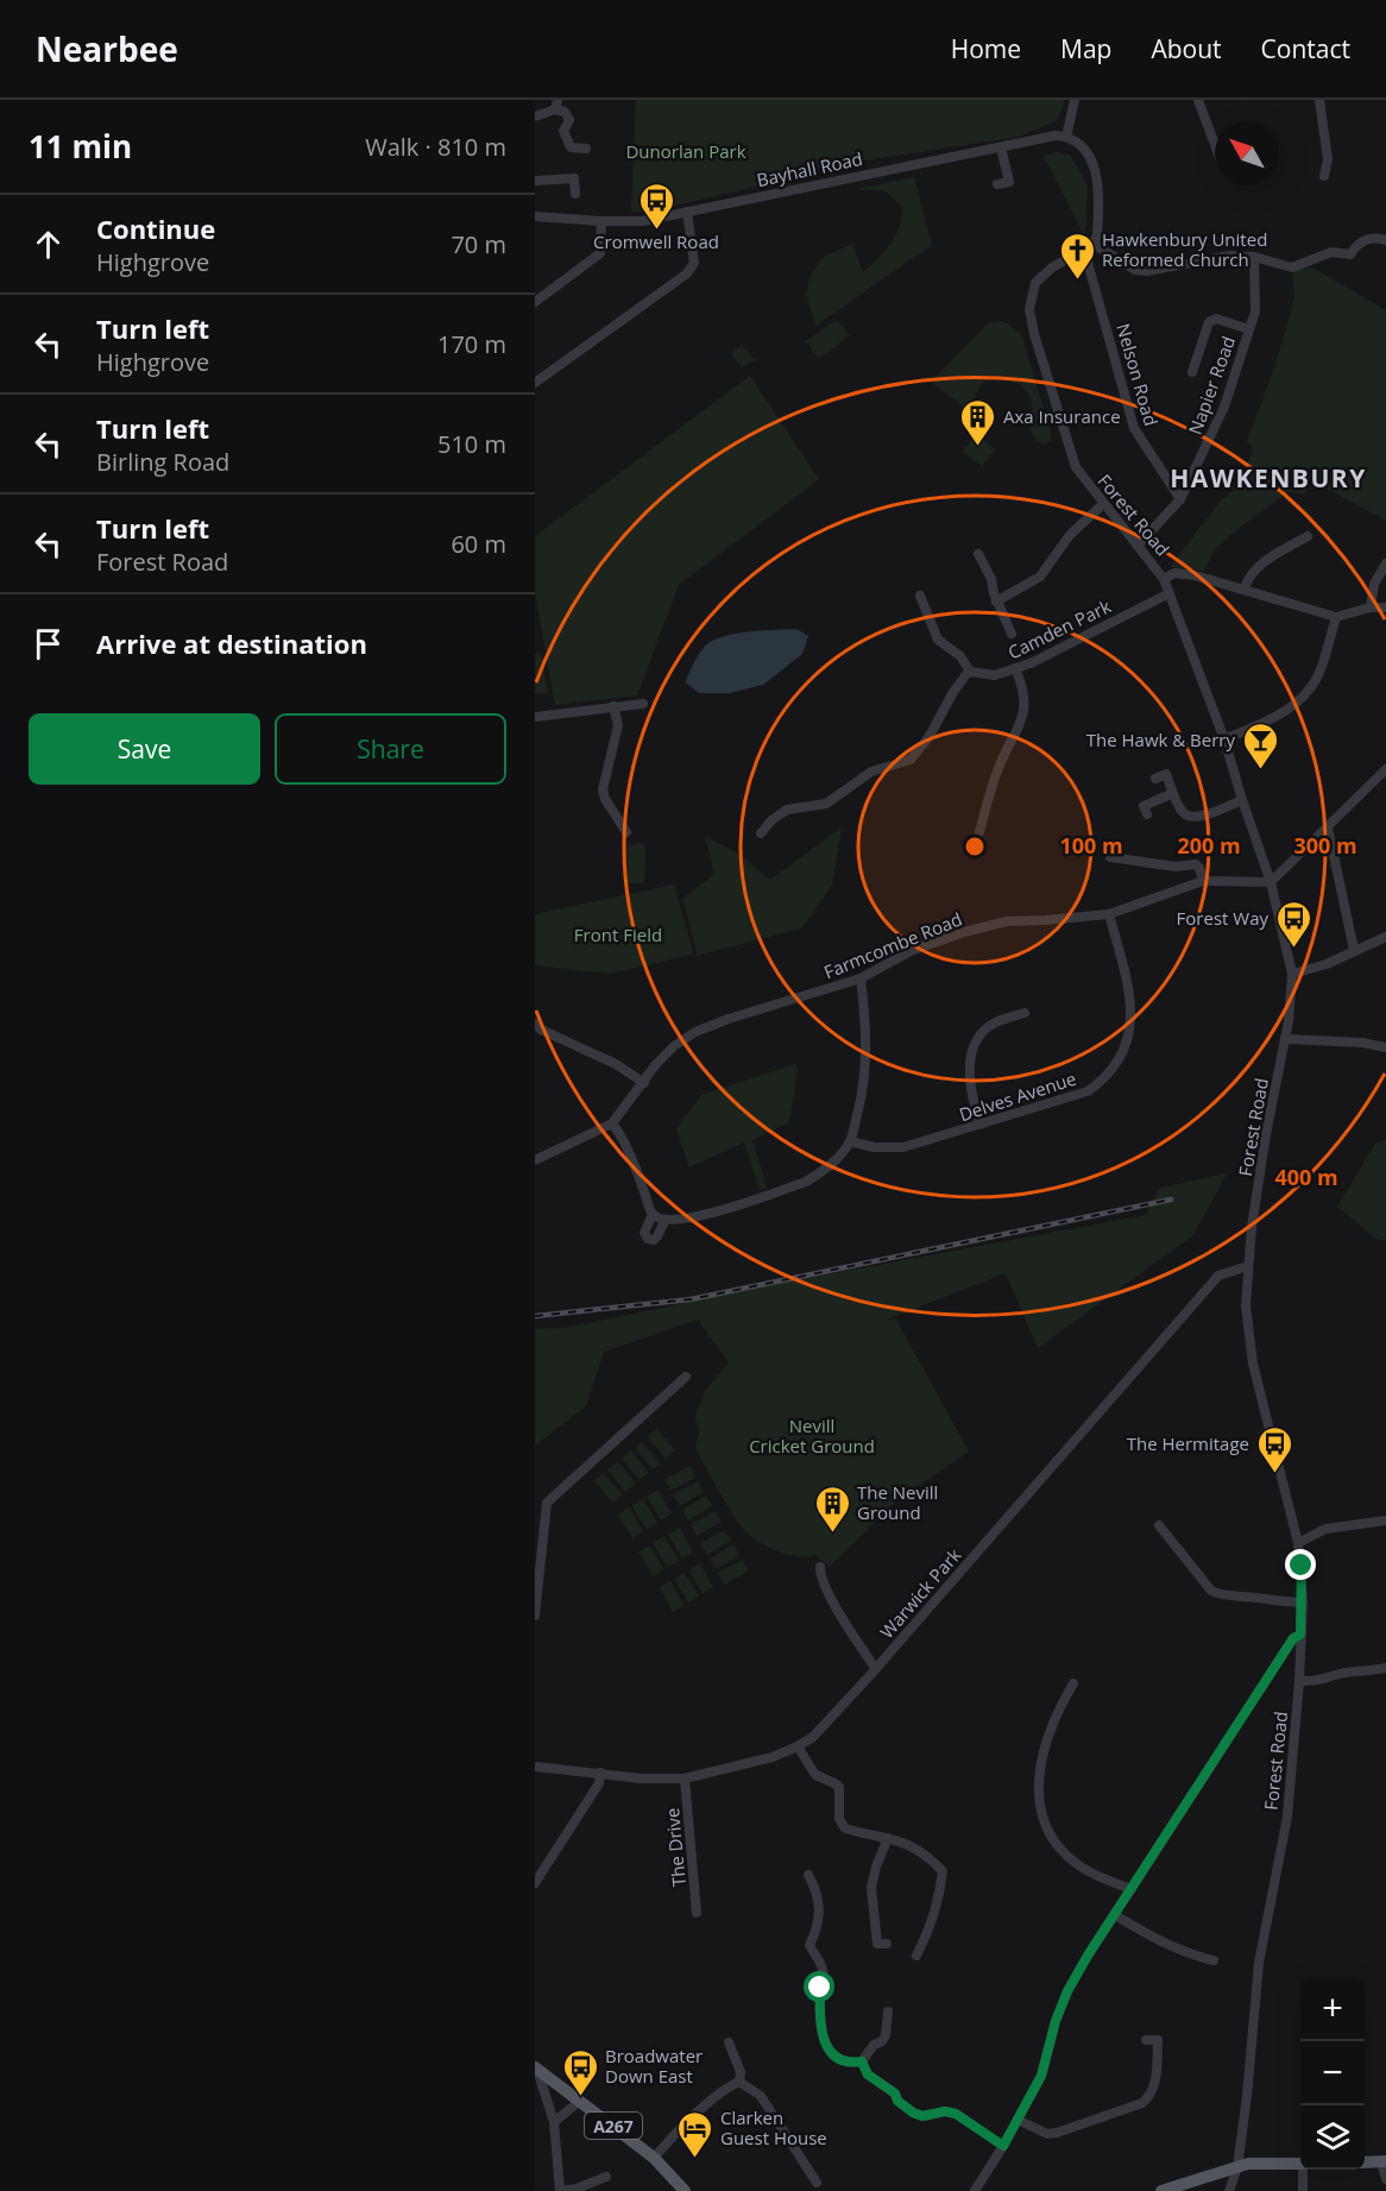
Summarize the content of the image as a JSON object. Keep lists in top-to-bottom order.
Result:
{
  "streets": {
    "main road": ["A267"],
    "street": [
      "Bayhall Road",
      "Nelson Road",
      "Napier Road",
      "Forest Road",
      "Camden Park",
      "Farmcombe Road",
      "Delves Avenue",
      "Warwick Park",
      "The Drive"
    ]
  },
  "crossings": [
    ["Nelson Road", "Napier Road"],
    ["Nelson Road", "Forest Road"],
    ["Napier Road", "Forest Road"],
    ["Forest Road", "Camden Park"],
    ["Forest Road", "Farmcombe Road"],
    ["Forest Road", "Warwick Park"],
    ["Farmcombe Road", "Delves Avenue"],
    ["Warwick Park", "The Drive"]
  ],
  "districts": ["HAWKENBURY"],
  "parks": ["Dunorlan Park", "Front Field", "Nevill Cricket Ground"],
  "places": {
    "bus stop": [
      "Cromwell Road",
      "Forest Way",
      "The Hermitage",
      "Broadwater Down East"
    ],
    "church": ["Hawkenbury United Reformed Church"],
    "building": ["Axa Insurance", "The Nevill Ground"],
    "bar": ["The Hawk & Berry"],
    "hotel": ["Clarken Guest House"]
  },
  "north": "top left",
  "page": {
    "header": "Nearbee",
    "nav": [
      "Home",
      "Map",
      "About",
      "Contact"
    ],
    "heading": ["11 min", "Walk · 810 m"],
    "list": [
      ["Continue", "Highgrove", "70 m"],
      ["Turn left", "Highgrove", "170 m"],
      ["Turn left", "Birling Road", "510 m"],
      ["Turn left", "Forest Road", "60 m"],
      "Arrive at destination"
    ],
    "buttons": ["Save", "Share"],
    "map_buttons": ["+", "−"]
  },
  "rings": [
    "100 m",
    "200 m",
    "300 m",
    "400 m"
  ]
}
